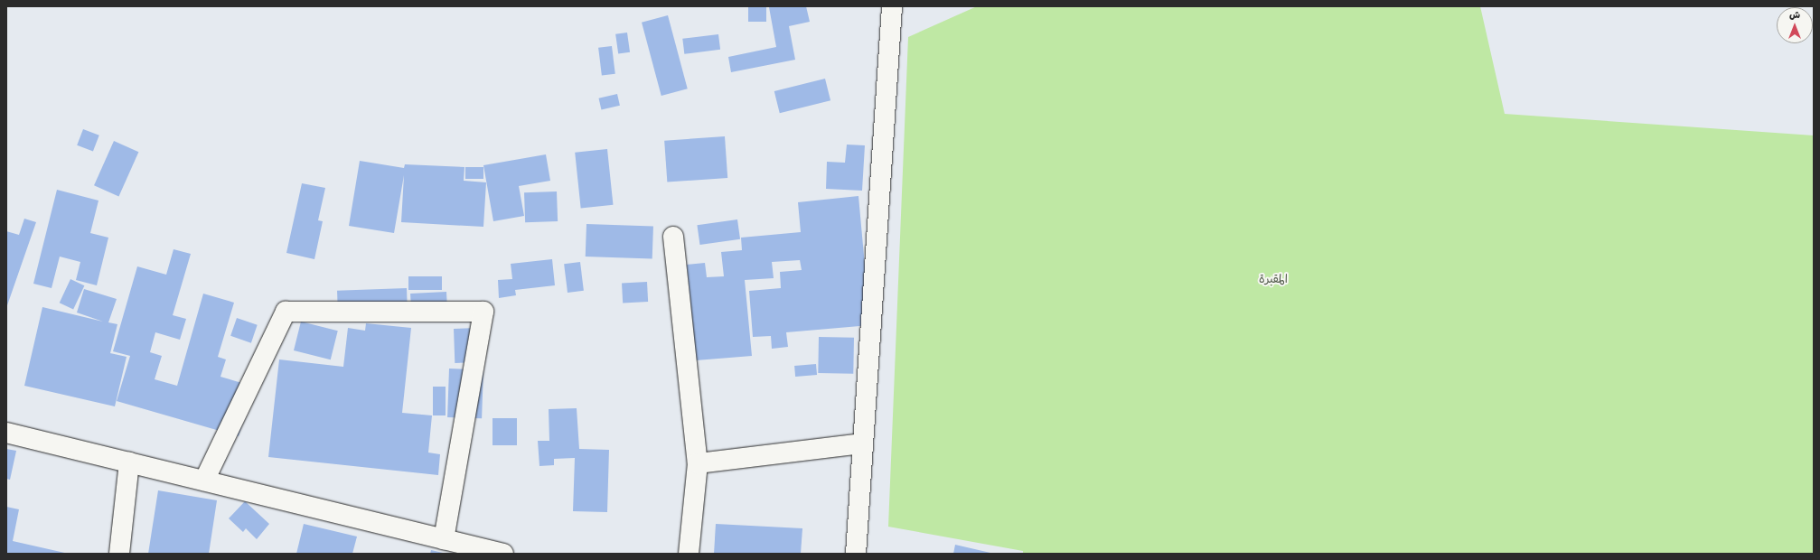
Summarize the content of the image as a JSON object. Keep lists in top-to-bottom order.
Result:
{
  "parks": ["المقبرة"],
  "north": "top"
}
